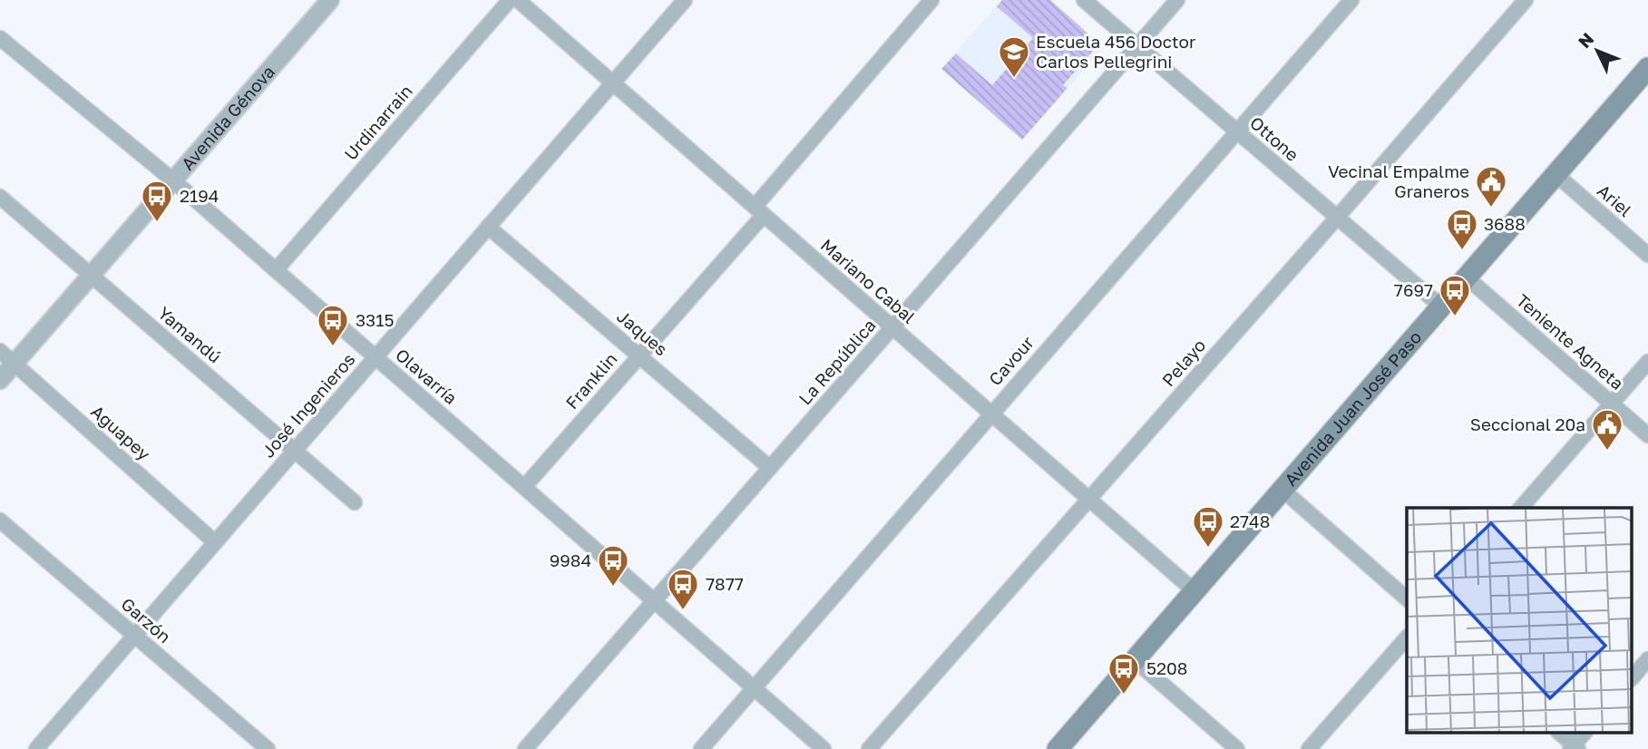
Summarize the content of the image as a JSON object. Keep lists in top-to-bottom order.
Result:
{
  "streets": {
    "main road": ["Avenida Juan José Paso"],
    "street": [
      "Avenida Génova",
      "Urdinarrain",
      "Ottone",
      "Ariel",
      "Mariano Cabal",
      "Jaques",
      "Yamandú",
      "Teniente Agneta",
      "Cavour",
      "La República",
      "Pelayo",
      "Olavarría",
      "Franklin",
      "José Ingenieros",
      "Aguapey",
      "Garzón"
    ]
  },
  "crossings": [
    ["Avenida Génova", "Yamandú"],
    ["Avenida Génova", "Olavarría"],
    ["Avenida Génova", "Aguapey"],
    ["Urdinarrain", "Olavarría"],
    ["Ottone", "Cavour"],
    ["Ottone", "La República"],
    ["Ottone", "Pelayo"],
    ["Ottone", "Avenida Juan José Paso"],
    ["Ariel", "Avenida Juan José Paso"],
    ["Mariano Cabal", "Cavour"],
    ["Mariano Cabal", "La República"],
    ["Mariano Cabal", "Pelayo"],
    ["Mariano Cabal", "Franklin"],
    ["Mariano Cabal", "José Ingenieros"],
    ["Mariano Cabal", "Avenida Juan José Paso"],
    ["Jaques", "La República"],
    ["Jaques", "Franklin"],
    ["Jaques", "José Ingenieros"],
    ["Yamandú", "José Ingenieros"],
    ["Teniente Agneta", "Avenida Juan José Paso"],
    ["Cavour", "Olavarría"],
    ["La República", "Olavarría"],
    ["Olavarría", "Franklin"],
    ["Olavarría", "José Ingenieros"],
    ["José Ingenieros", "Aguapey"],
    ["José Ingenieros", "Garzón"]
  ],
  "places": {
    "school or university": ["Escuela 456 Doctor Carlos Pellegrini"],
    "public building": ["Vecinal Empalme Graneros", "Seccional 20ª"],
    "bus stop": [
      "2194",
      "3688",
      "7697",
      "3315",
      "2748",
      "9984",
      "7877",
      "5208"
    ]
  },
  "north": "top left"
}
